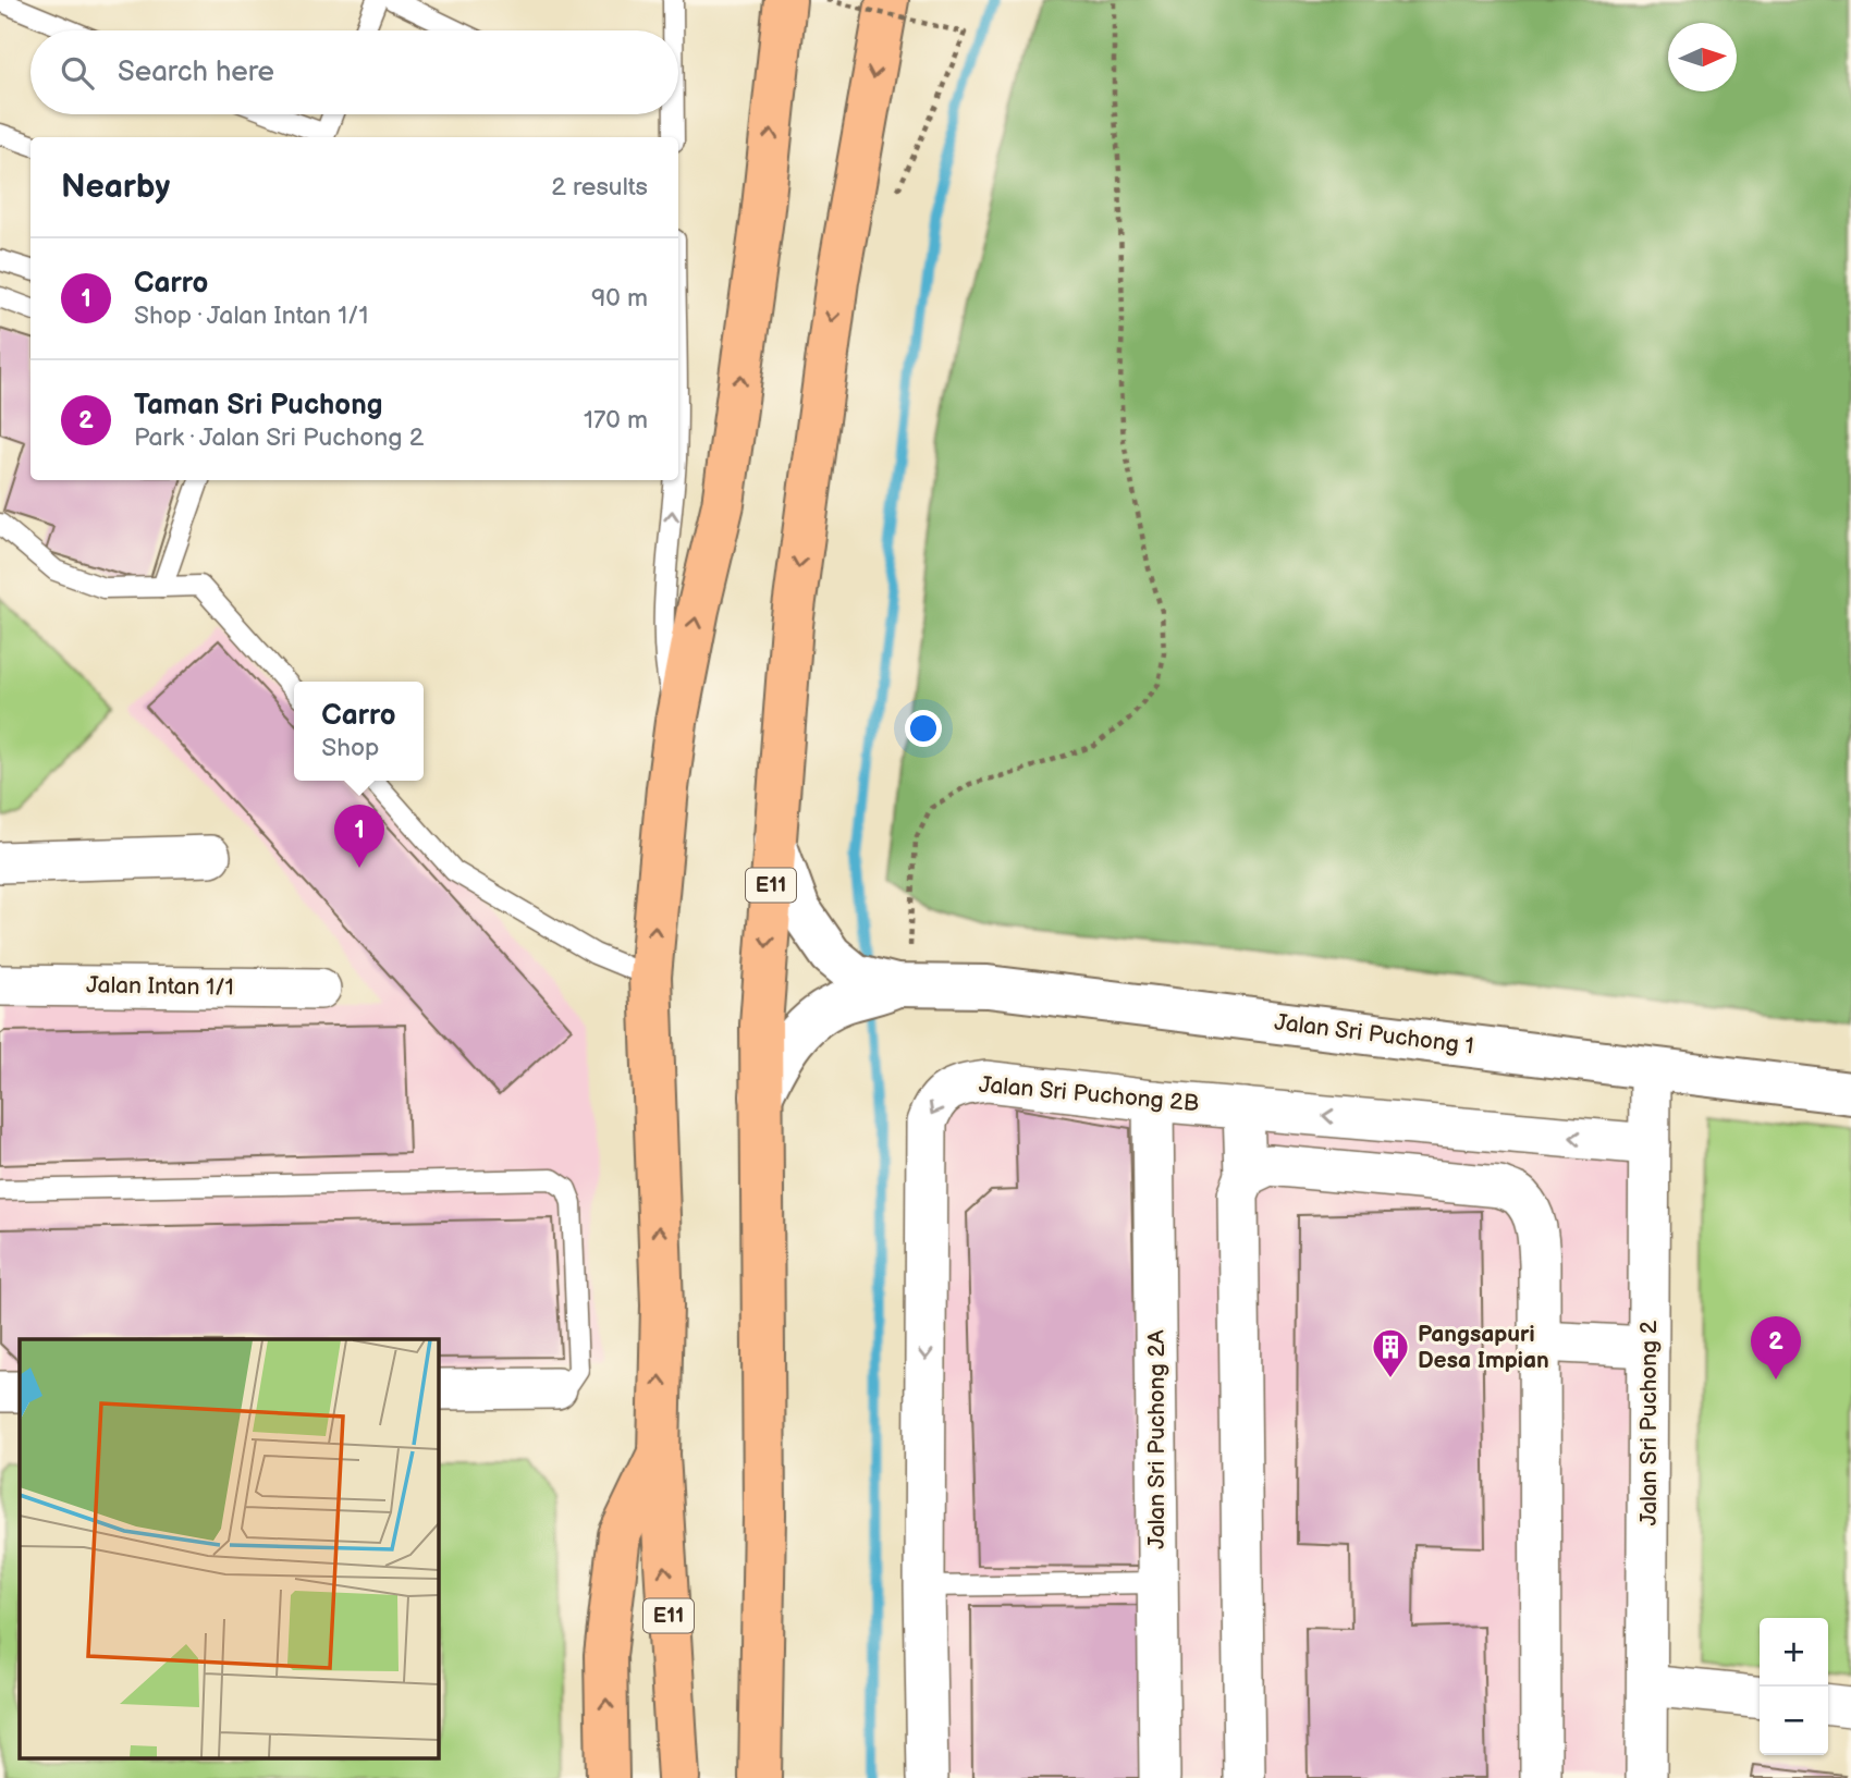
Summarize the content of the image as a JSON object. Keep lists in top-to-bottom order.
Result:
{
  "streets": {
    "highway": ["E11"],
    "street": [
      "Jalan Intan 1/1",
      "Jalan Sri Puchong 1",
      "Jalan Sri Puchong 2B",
      "Jalan Sri Puchong 2",
      "Jalan Sri Puchong 2A"
    ]
  },
  "crossings": [
    ["E11", "Jalan Sri Puchong 1"],
    ["Jalan Sri Puchong 1", "Jalan Sri Puchong 2"],
    ["Jalan Sri Puchong 2B", "Jalan Sri Puchong 2"],
    ["Jalan Sri Puchong 2B", "Jalan Sri Puchong 2A"]
  ],
  "places": {
    "building": ["Pangsapuri Desa Impian"]
  },
  "north": "right",
  "page": {
    "search": "Search here",
    "heading": ["Nearby", "2 results"],
    "list": [
      {
        "mark": "1",
        "name": "Carro",
        "note": "Shop · Jalan Intan 1/1",
        "value": "90 m"
      },
      {
        "mark": "2",
        "name": "Taman Sri Puchong",
        "note": "Park · Jalan Sri Puchong 2",
        "value": "170 m"
      }
    ],
    "popup": ["Carro", "Shop"],
    "pins": ["1", "2"],
    "map_buttons": ["+", "−"]
  }
}
